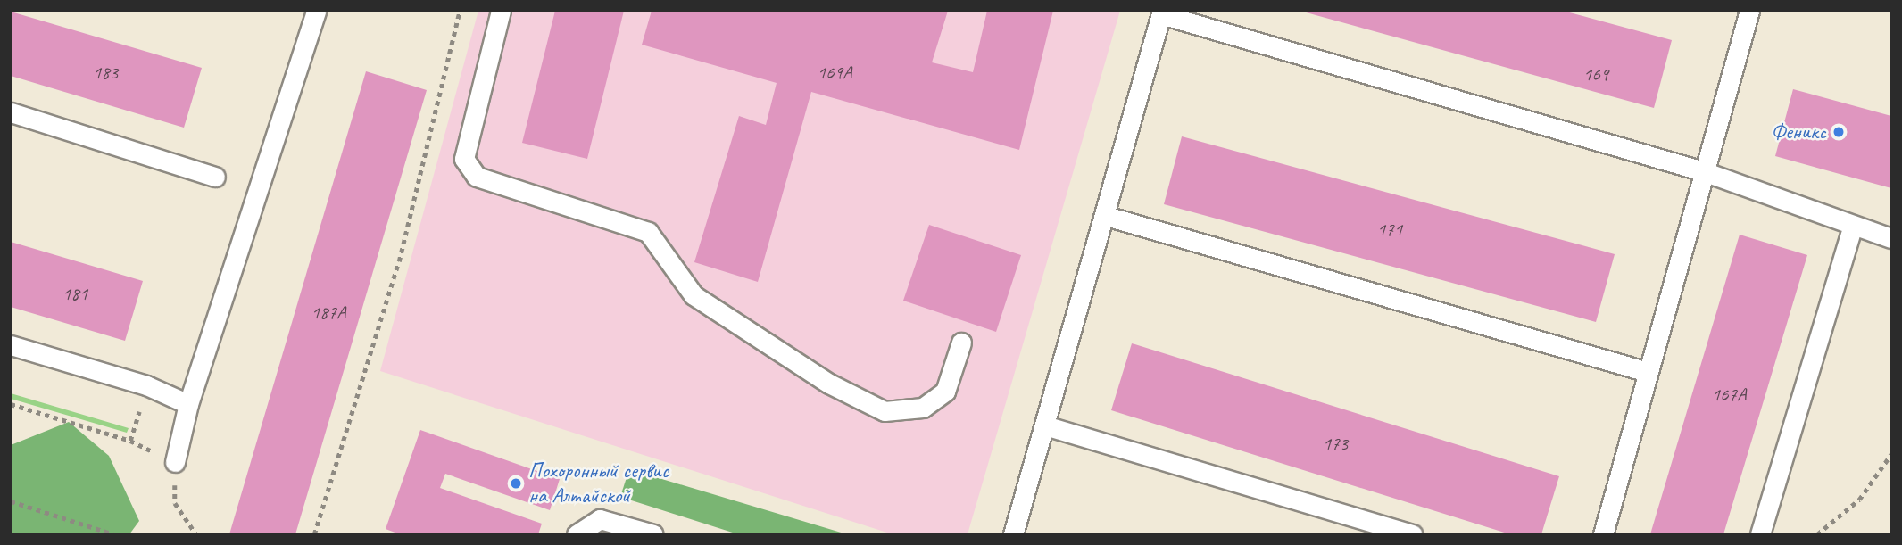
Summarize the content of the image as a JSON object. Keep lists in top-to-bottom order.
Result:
{
  "places": ["Феникс", "Похоронный сервис на Алтайской"],
  "house_numbers": [
    "183",
    "169А",
    "169",
    "171",
    "181",
    "187А",
    "167А",
    "173"
  ]
}
